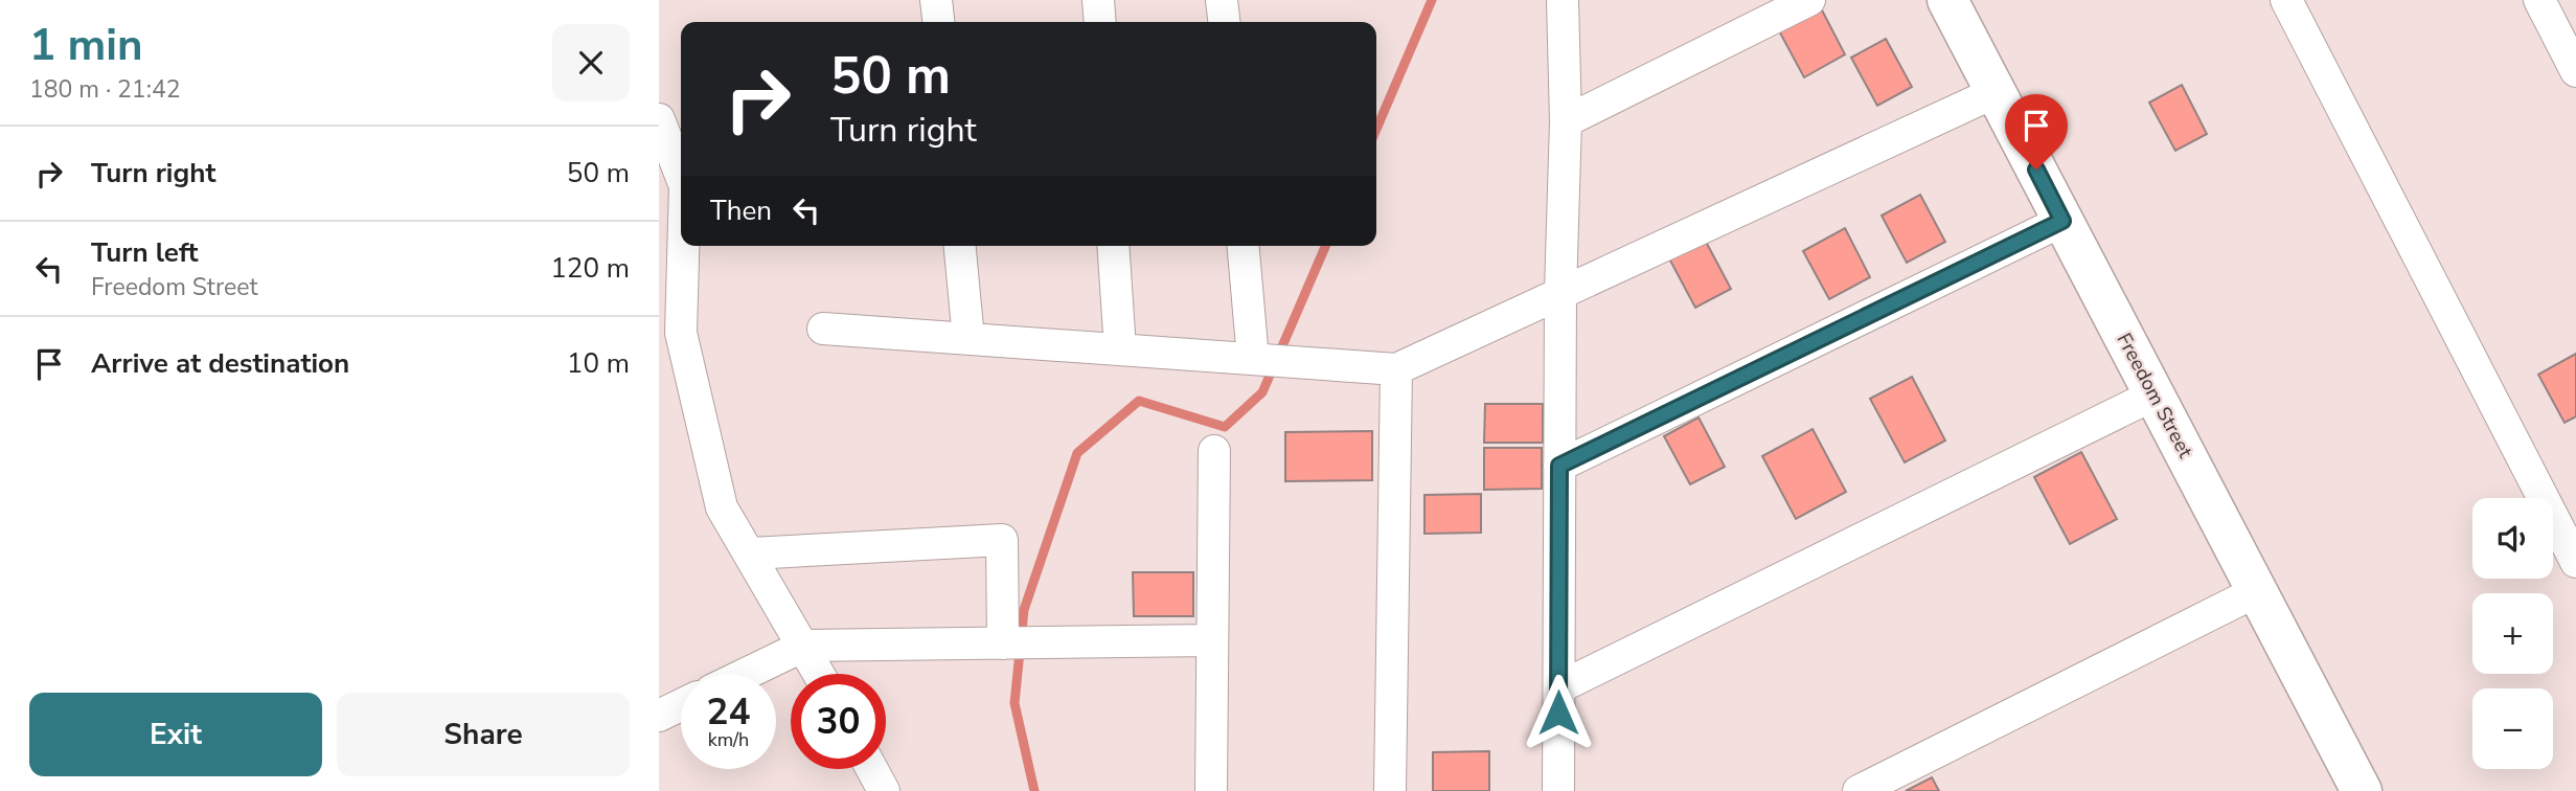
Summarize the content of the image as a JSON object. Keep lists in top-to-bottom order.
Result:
{
  "streets": {
    "street": ["Freedom Street"]
  },
  "page": {
    "heading": ["1 min", "180 m · 21:42"],
    "turn": ["50 m", "Turn right"],
    "list": [
      {
        "name": "Turn right",
        "value": "50 m"
      },
      {
        "name": "Turn left",
        "note": "Freedom Street",
        "value": "120 m"
      },
      {
        "name": "Arrive at destination",
        "value": "10 m"
      }
    ],
    "then": "Then",
    "map_buttons": ["+", "−"],
    "speed": "24 km/h",
    "limit": "30",
    "buttons": ["Exit", "Share"]
  }
}
